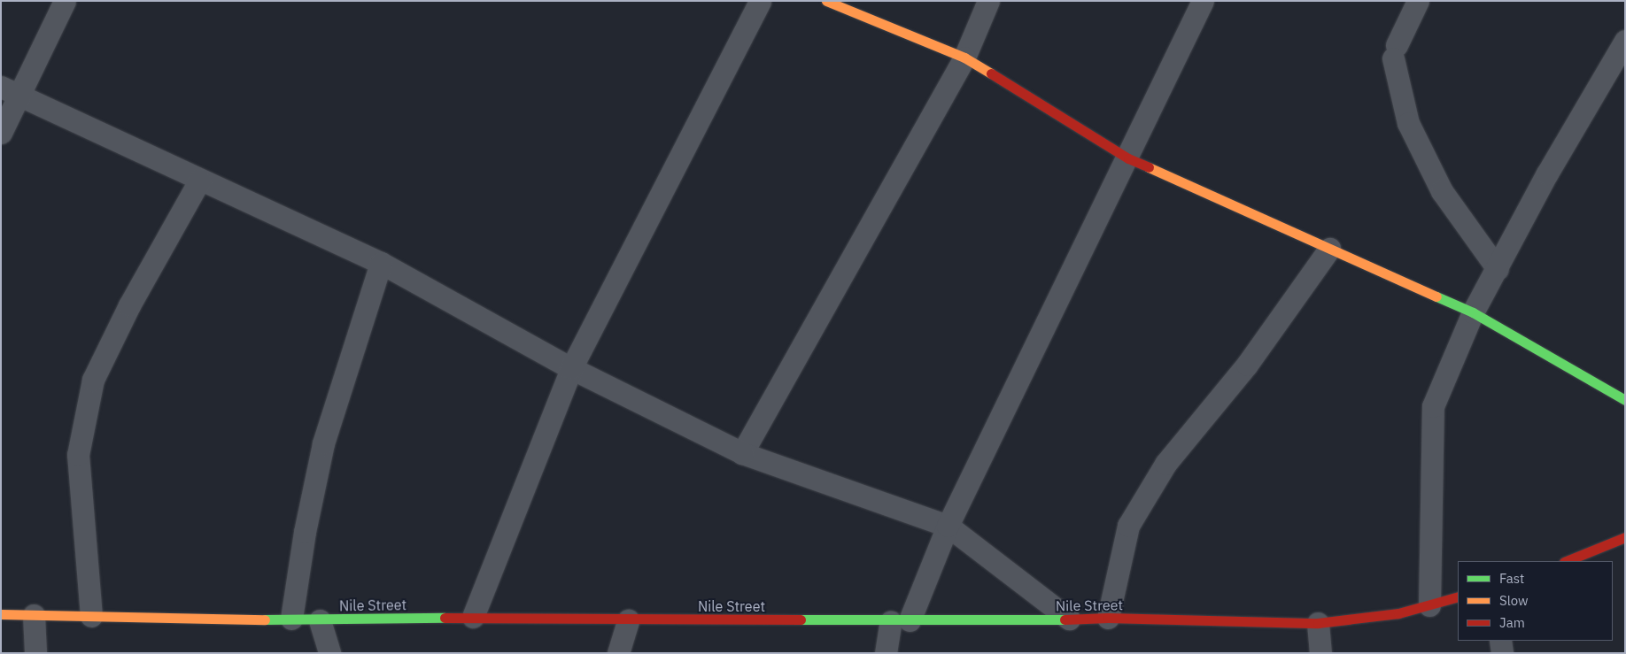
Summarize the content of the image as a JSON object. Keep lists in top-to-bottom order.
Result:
{
  "streets": {
    "main road": ["Nile Street"]
  },
  "legend": ["Fast", "Slow", "Jam"]
}
